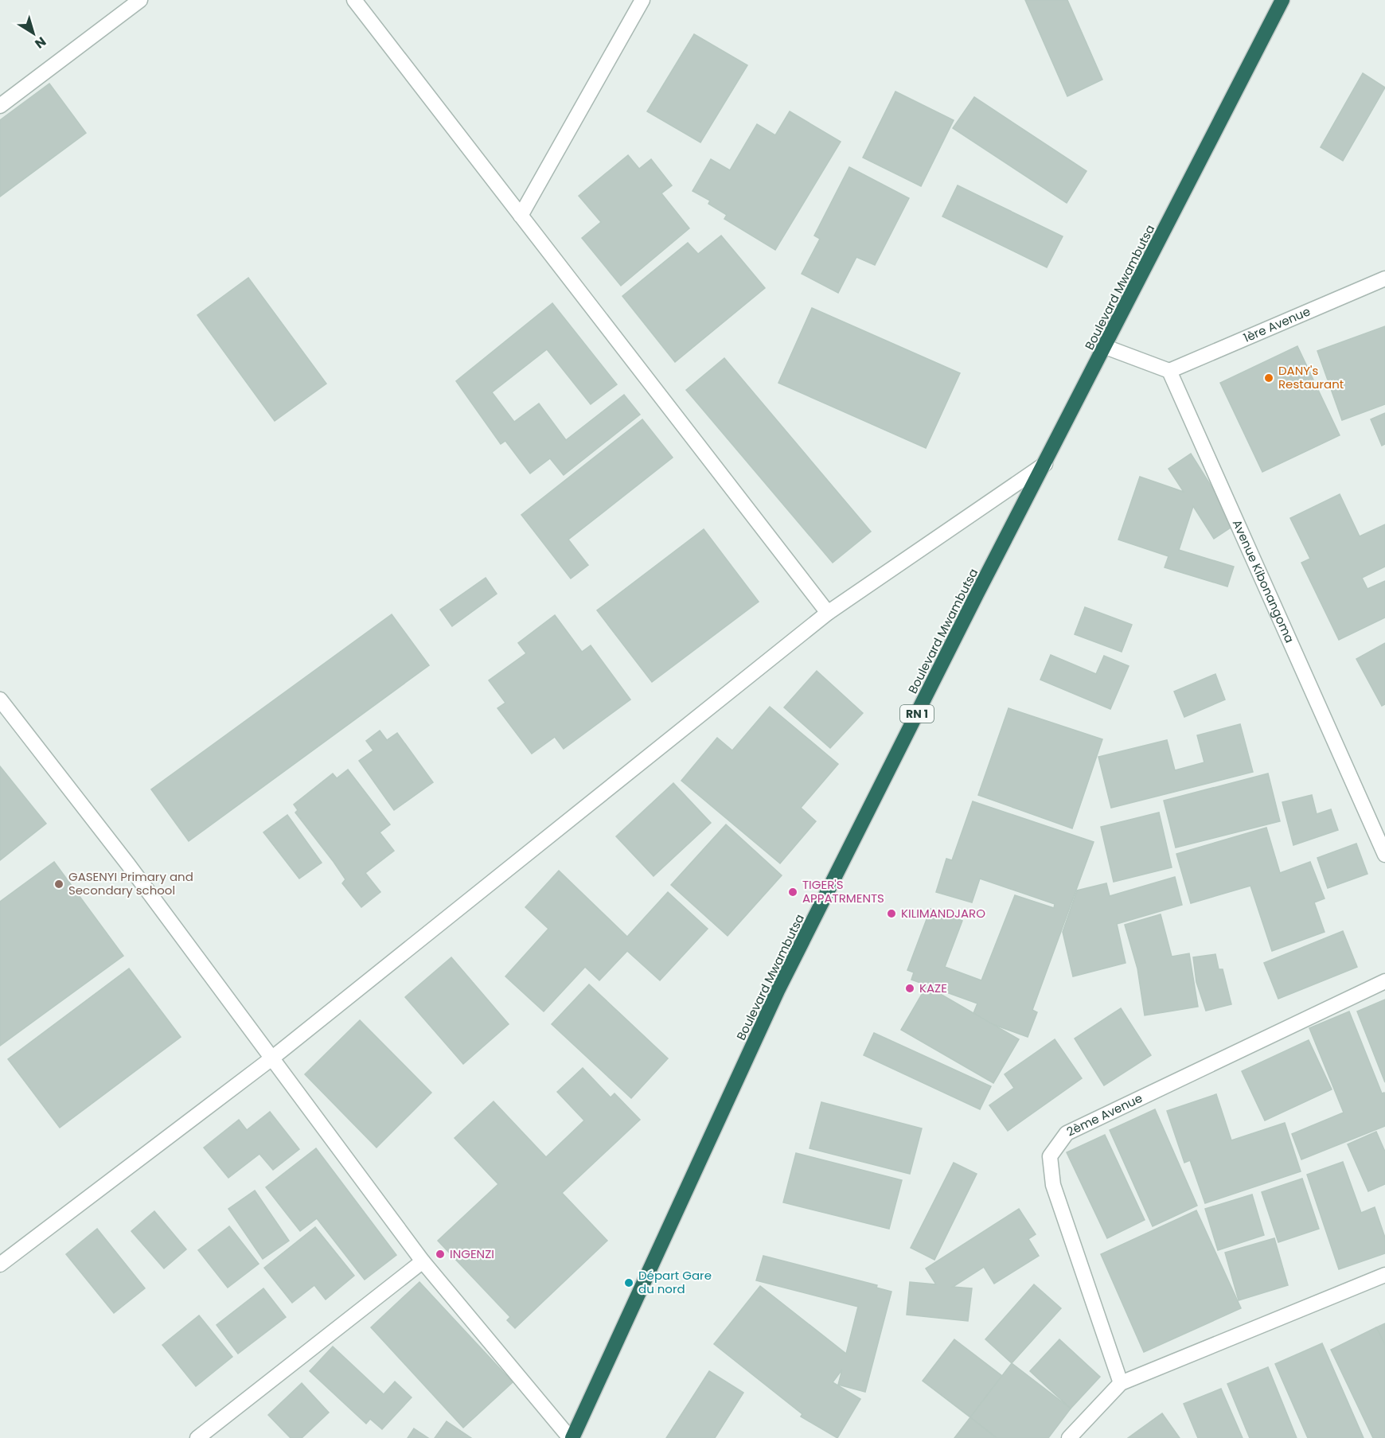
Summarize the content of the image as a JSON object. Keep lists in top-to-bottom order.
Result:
{
  "streets": {
    "highway": ["Boulevard Mwambutsa", "RN 1"],
    "street": ["1ère Avenue", "Avenue Kibonangoma", "2ème Avenue"]
  },
  "crossings": [
    ["1ère Avenue", "Avenue Kibonangoma"]
  ],
  "places": [
    "DANY's Restaurant",
    "GASENYI Primary and Secondary school",
    "TIGER'S APPATRMENTS",
    "KILIMANDJARO",
    "KAZE",
    "INGENZI",
    "Départ Gare du nord"
  ],
  "north": "bottom right"
}
